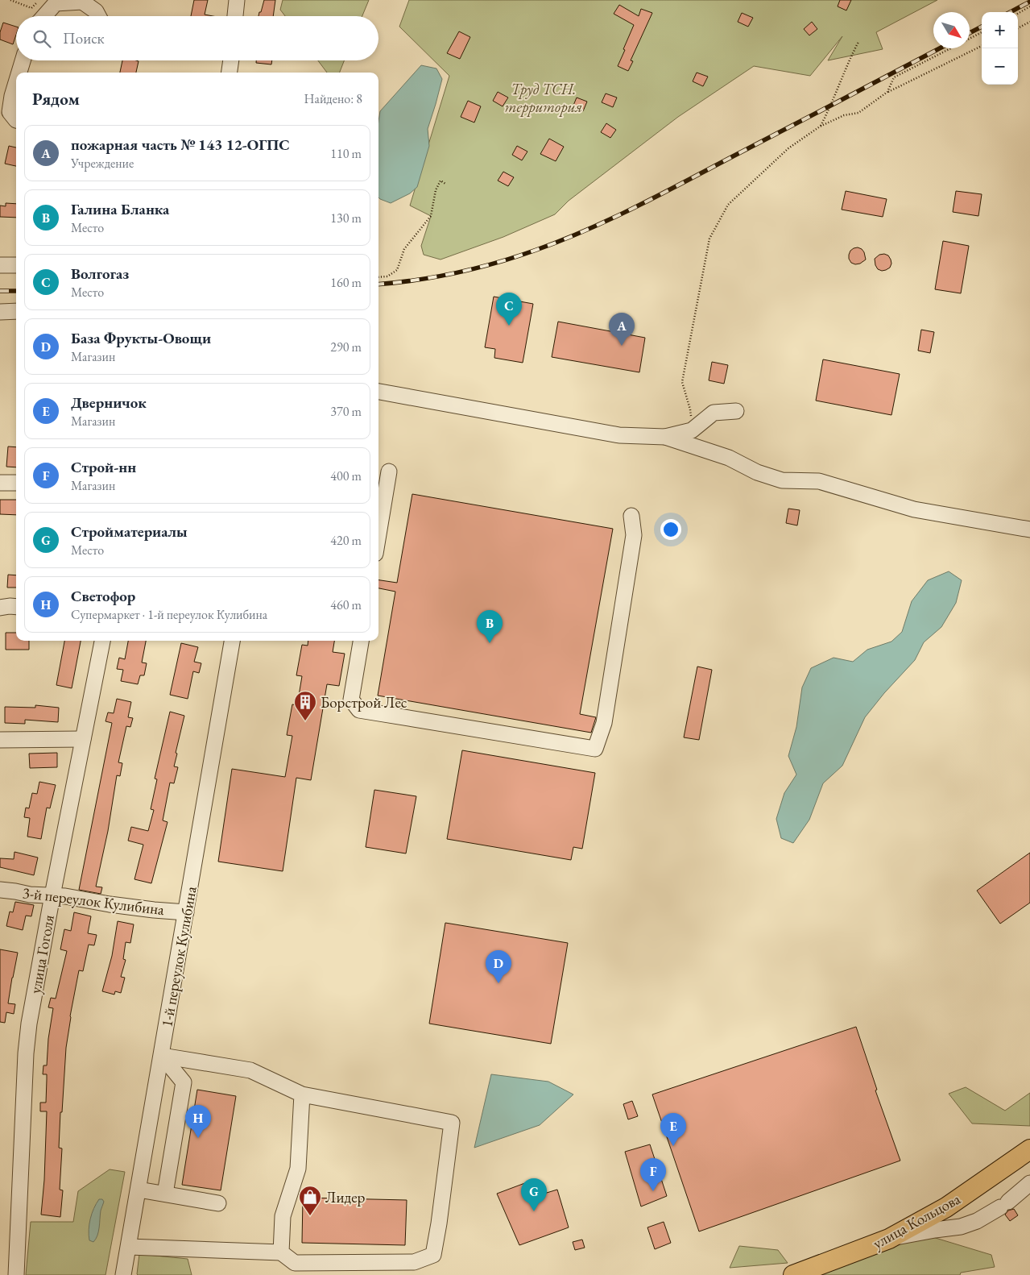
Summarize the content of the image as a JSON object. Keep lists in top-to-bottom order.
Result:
{
  "streets": {
    "main road": ["улица Кольцова"],
    "street": ["3-й переулок Кулибина", "улица Гоголя", "1-й переулок Кулибина"]
  },
  "crossings": [
    ["3-й переулок Кулибина", "улица Гоголя"],
    ["3-й переулок Кулибина", "1-й переулок Кулибина"]
  ],
  "parks": ["Труд ТСН. территория"],
  "places": {
    "building": ["Борстрой Лес"],
    "shop": ["Лидер"]
  },
  "north": "bottom right",
  "page": {
    "map_buttons": ["+", "−"],
    "search": "Поиск",
    "heading": ["Рядом", "Найдено: 8"],
    "list": [
      {
        "mark": "A",
        "name": "пожарная часть № 143 12-ОГПС",
        "note": "Учреждение",
        "value": "110 m"
      },
      {
        "mark": "B",
        "name": "Галина Бланка",
        "note": "Место",
        "value": "130 m"
      },
      {
        "mark": "C",
        "name": "Волгогаз",
        "note": "Место",
        "value": "160 m"
      },
      {
        "mark": "D",
        "name": "База Фрукты-Овощи",
        "note": "Магазин",
        "value": "290 m"
      },
      {
        "mark": "E",
        "name": "Дверничок",
        "note": "Магазин",
        "value": "370 m"
      },
      {
        "mark": "F",
        "name": "Строй-нн",
        "note": "Магазин",
        "value": "400 m"
      },
      {
        "mark": "G",
        "name": "Стройматериалы",
        "note": "Место",
        "value": "420 m"
      },
      {
        "mark": "H",
        "name": "Светофор",
        "note": "Супермаркет · 1-й переулок Кулибина",
        "value": "460 m"
      }
    ],
    "pins": [
      "C",
      "A",
      "B",
      "D",
      "H",
      "E",
      "F",
      "G"
    ]
  }
}
